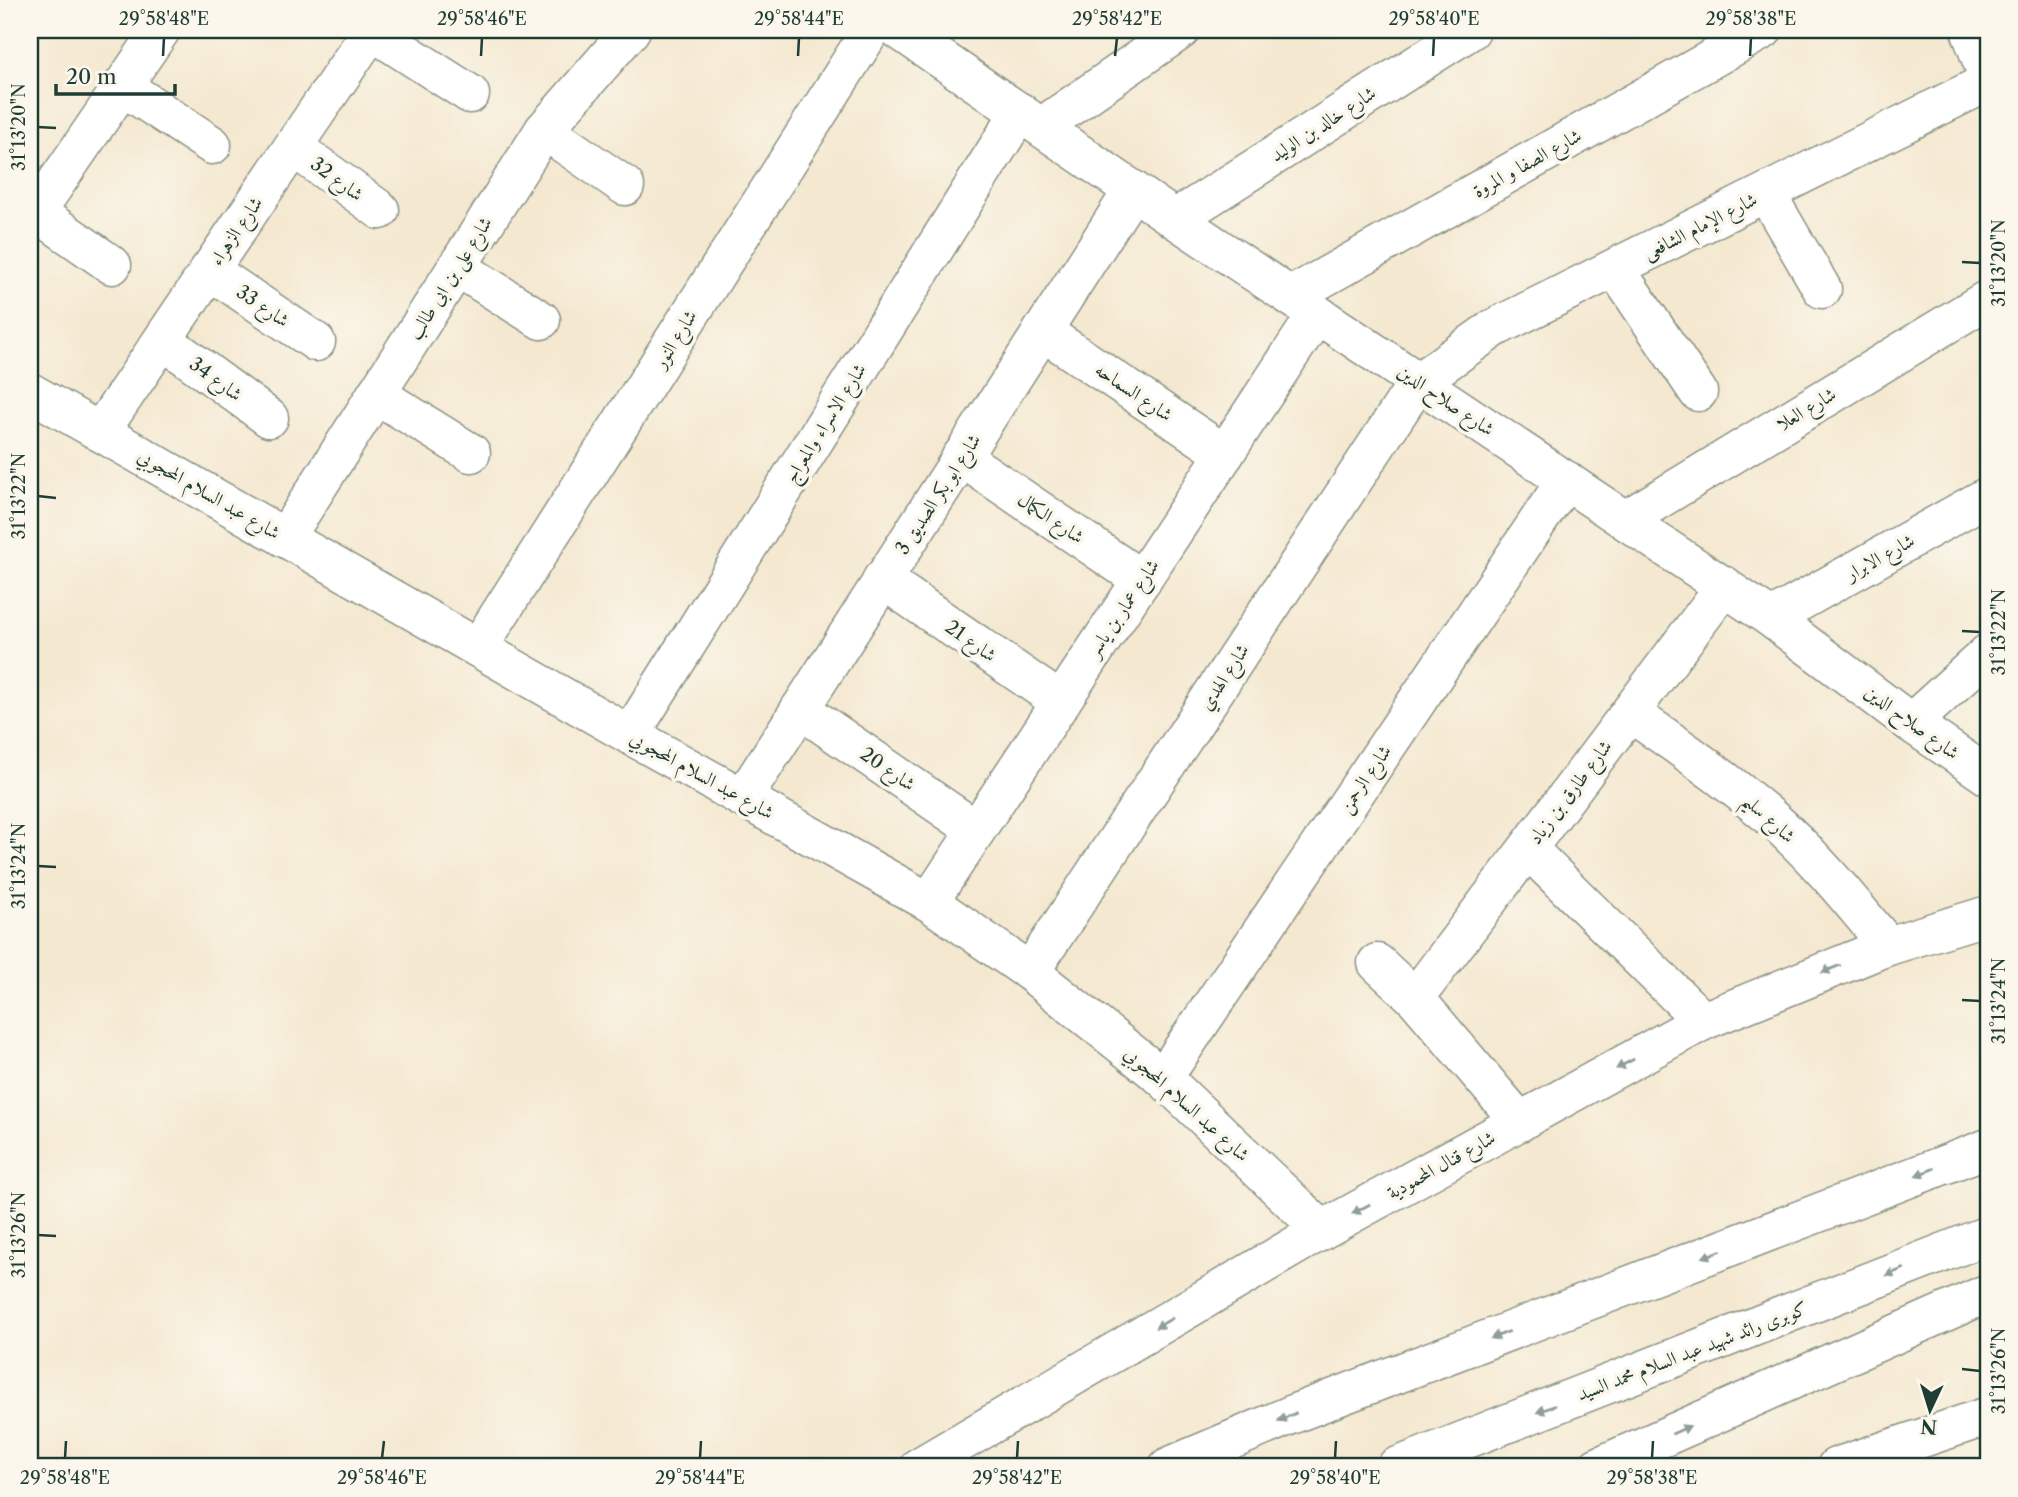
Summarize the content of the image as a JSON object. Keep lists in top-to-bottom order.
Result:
{
  "streets": {
    "street": [
      "شارع خالد بن الوليد",
      "شارع الصفا و المروة",
      "شارع 32",
      "شارع الإمام الشافعى",
      "شارع الزهراء",
      "شارع على بن ابى طالب",
      "شارع 33",
      "شارع النور",
      "شارع 34",
      "شارع السماحه",
      "شارع صلاح الدين",
      "شارع العلا",
      "شارع الاسراء والمعراج",
      "شارع عبد السلام المحجوبي",
      "شارع ابو بكر الصديق 3",
      "شارع الكمال",
      "شارع الابرار",
      "شارع عمار بن ياسر",
      "شارع 21",
      "شارع الهدي",
      "شارع 20",
      "شارع الرحمن",
      "شارع طارق بن زياد",
      "شارع سليم",
      "شارع قنال المحمودية",
      "كوبرى رائد شهيد عبد السلام محمد السيد"
    ]
  },
  "crossings": [
    ["شارع خالد بن الوليد", "شارع صلاح الدين"],
    ["شارع الصفا و المروة", "شارع صلاح الدين"],
    ["شارع الصفا و المروة", "شارع عمار بن ياسر"],
    ["شارع 32", "شارع الزهراء"],
    ["شارع الإمام الشافعى", "شارع صلاح الدين"],
    ["شارع الإمام الشافعى", "شارع الهدي"],
    ["شارع الزهراء", "شارع 33"],
    ["شارع الزهراء", "شارع 34"],
    ["شارع الزهراء", "شارع عبد السلام المحجوبي"],
    ["شارع على بن ابى طالب", "شارع عبد السلام المحجوبي"],
    ["شارع النور", "شارع عبد السلام المحجوبي"],
    ["شارع السماحه", "شارع ابو بكر الصديق 3"],
    ["شارع السماحه", "شارع عمار بن ياسر"],
    ["شارع صلاح الدين", "شارع العلا"],
    ["شارع صلاح الدين", "شارع الاسراء والمعراج"],
    ["شارع صلاح الدين", "شارع ابو بكر الصديق 3"],
    ["شارع صلاح الدين", "شارع الابرار"],
    ["شارع صلاح الدين", "شارع عمار بن ياسر"],
    ["شارع صلاح الدين", "شارع الهدي"],
    ["شارع صلاح الدين", "شارع الرحمن"],
    ["شارع صلاح الدين", "شارع طارق بن زياد"],
    ["شارع الاسراء والمعراج", "شارع عبد السلام المحجوبي"],
    ["شارع عبد السلام المحجوبي", "شارع ابو بكر الصديق 3"],
    ["شارع عبد السلام المحجوبي", "شارع عمار بن ياسر"],
    ["شارع عبد السلام المحجوبي", "شارع الهدي"],
    ["شارع عبد السلام المحجوبي", "شارع الرحمن"],
    ["شارع عبد السلام المحجوبي", "شارع قنال المحمودية"],
    ["شارع ابو بكر الصديق 3", "شارع الكمال"],
    ["شارع ابو بكر الصديق 3", "شارع 21"],
    ["شارع ابو بكر الصديق 3", "شارع 20"],
    ["شارع الكمال", "شارع عمار بن ياسر"],
    ["شارع عمار بن ياسر", "شارع 21"],
    ["شارع عمار بن ياسر", "شارع 20"],
    ["شارع طارق بن زياد", "شارع سليم"],
    ["شارع سليم", "شارع قنال المحمودية"]
  ],
  "scale_bar": "20 m",
  "north": "bottom",
  "coordinates": [
    "29°58'48\"E",
    "29°58'46\"E",
    "29°58'44\"E",
    "29°58'42\"E",
    "29°58'40\"E",
    "29°58'38\"E",
    "31°13'20\"N",
    "31°13'22\"N",
    "31°13'24\"N",
    "31°13'26\"N"
  ]
}
